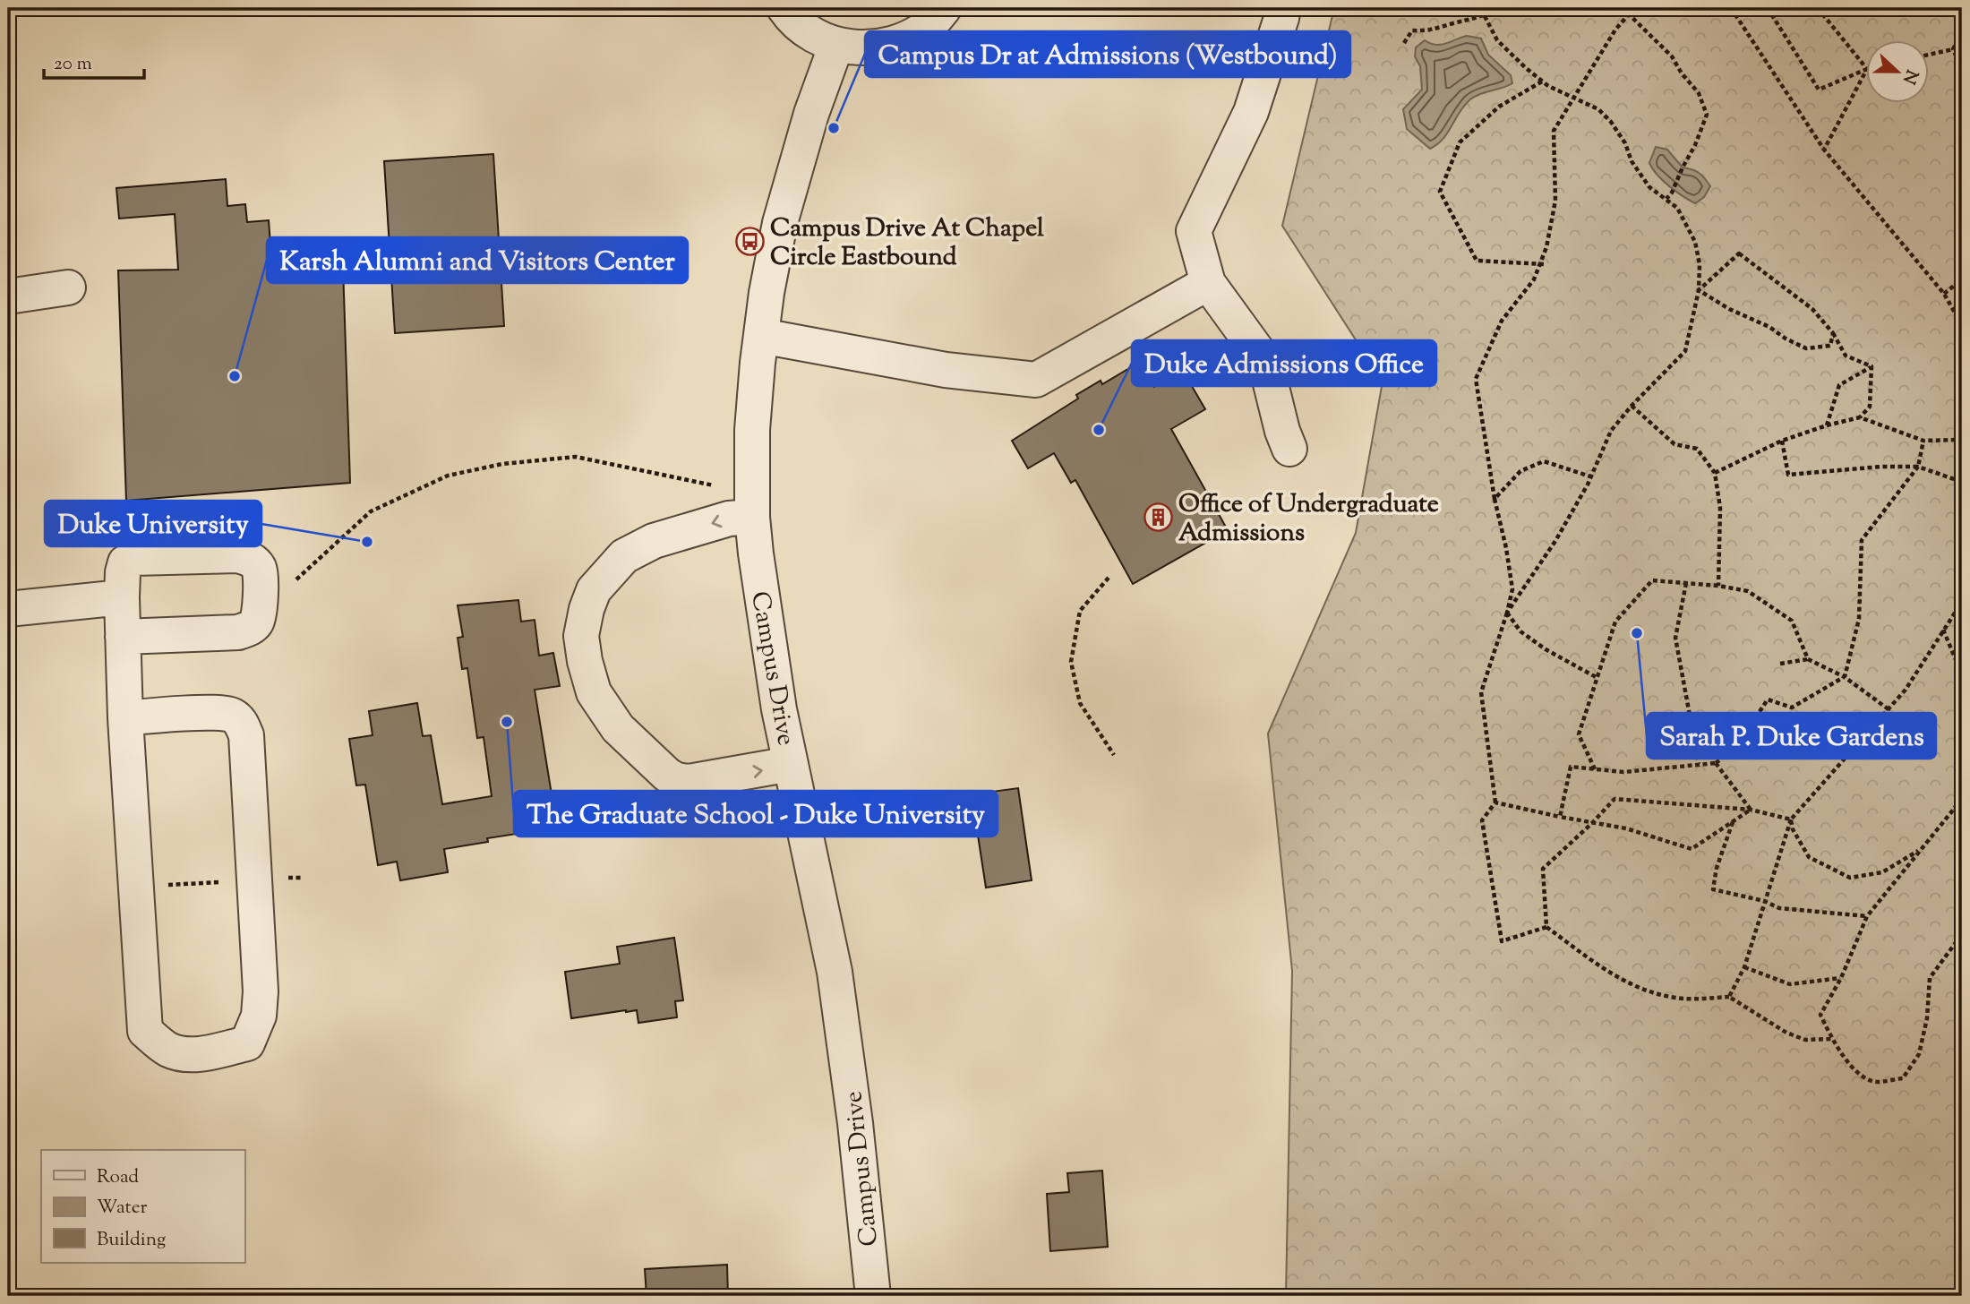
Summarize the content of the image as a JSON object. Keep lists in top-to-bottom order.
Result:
{
  "streets": {
    "street": ["Campus Drive"]
  },
  "places": {
    "other": [
      "Campus Dr at Admissions (Westbound)",
      "Karsh Alumni and Visitors Center",
      "Duke Admissions Office",
      "Duke University",
      "Sarah P. Duke Gardens",
      "The Graduate School - Duke University"
    ],
    "bus stop": ["Campus Drive At Chapel Circle Eastbound"],
    "building": ["Office of Undergraduate Admissions"]
  },
  "legend": ["Road", "Water", "Building"],
  "scale_bar": "20 m",
  "north": "right"
}
